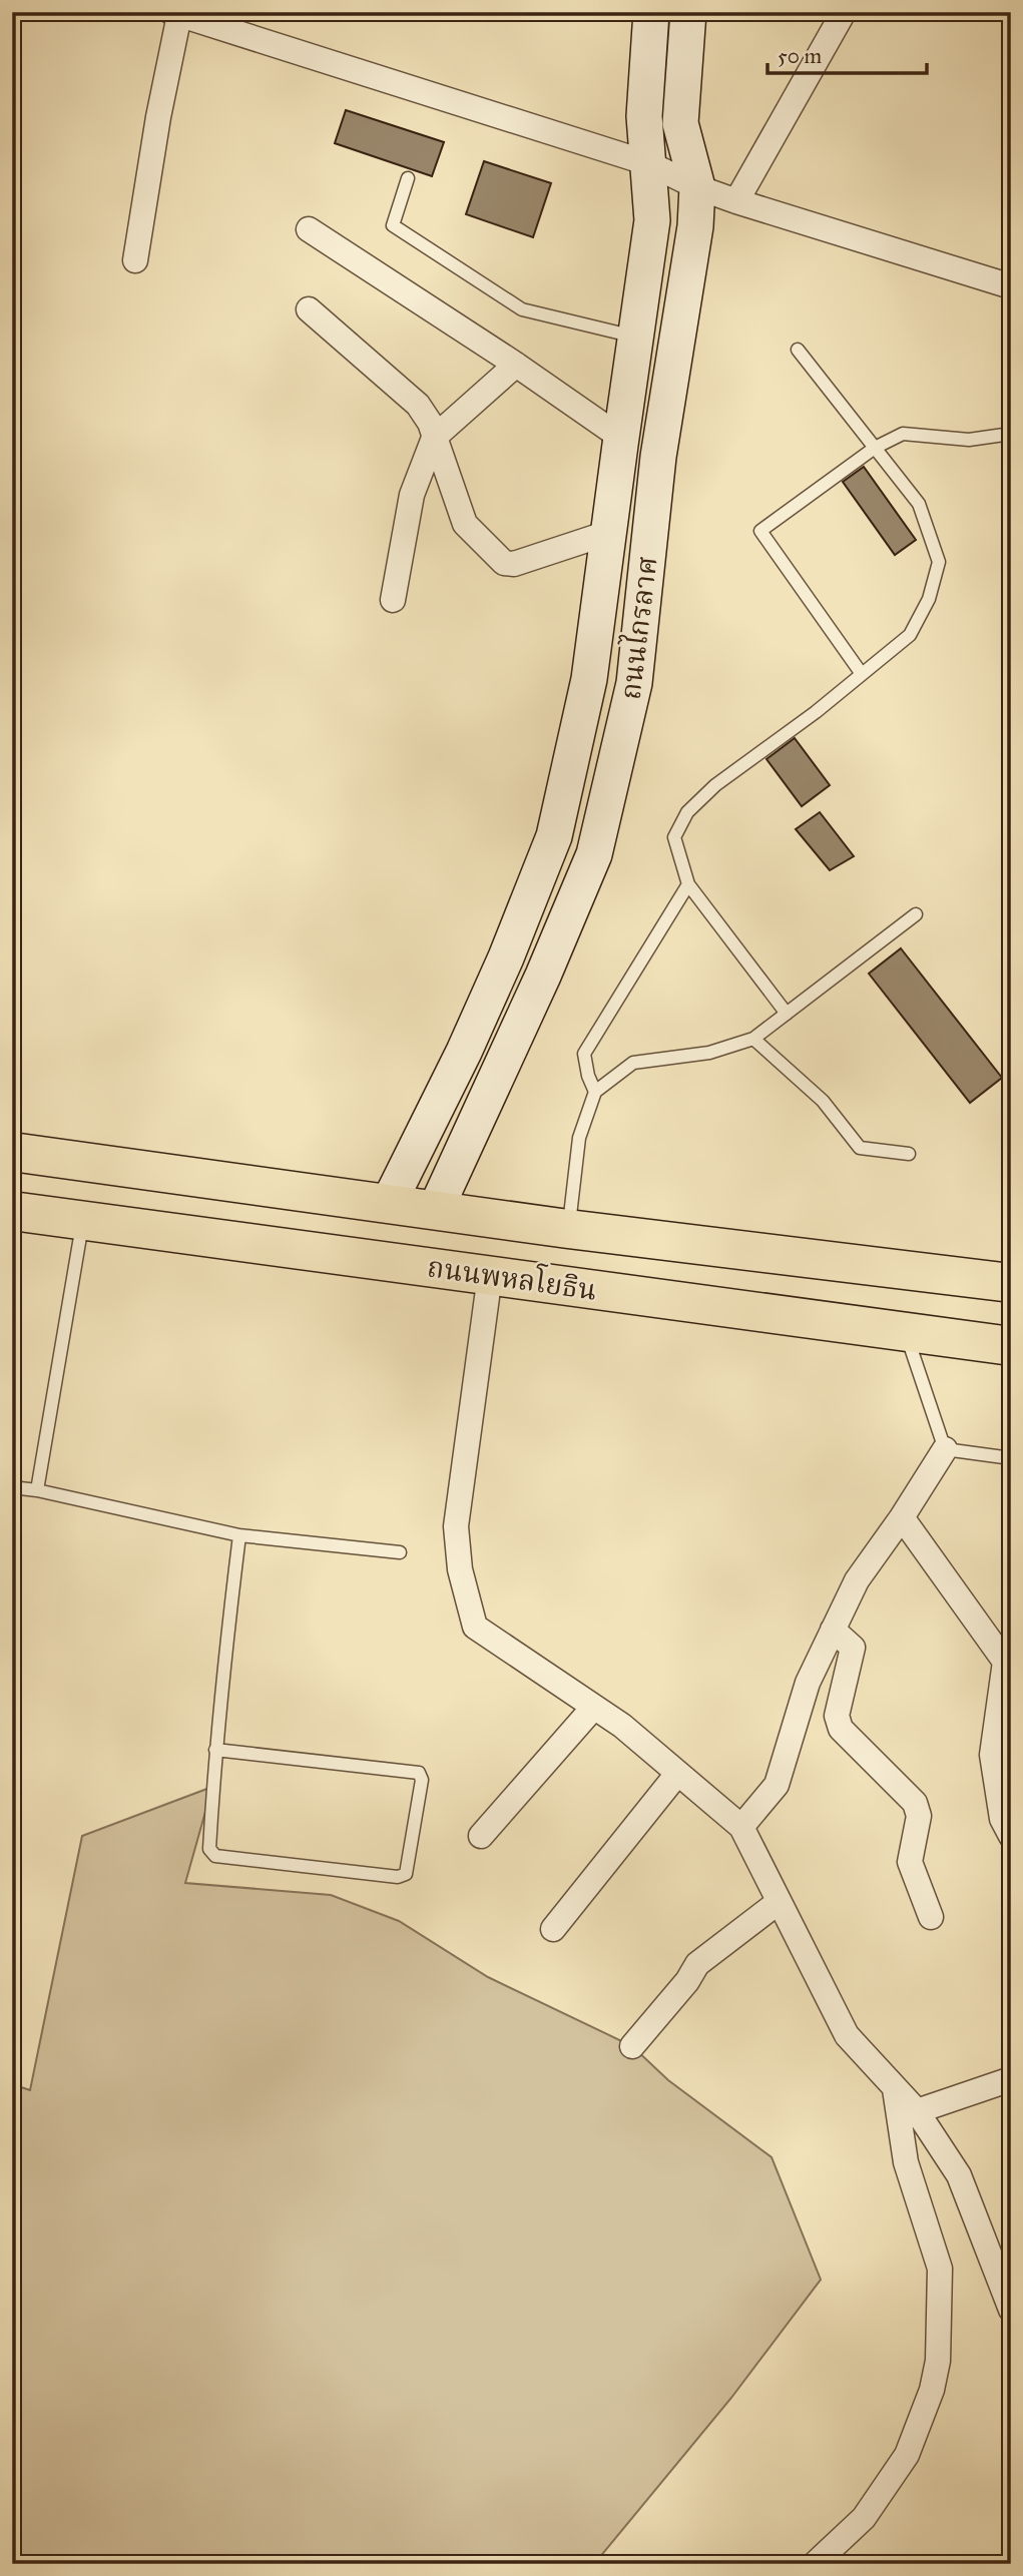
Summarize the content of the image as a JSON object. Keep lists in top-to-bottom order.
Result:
{
  "streets": {
    "main road": ["ถนนไกรลาศ", "ถนนพหลโยธิน"]
  },
  "crossings": [
    ["ถนนไกรลาศ", "ถนนพหลโยธิน"]
  ],
  "scale_bar": "50 m"
}
